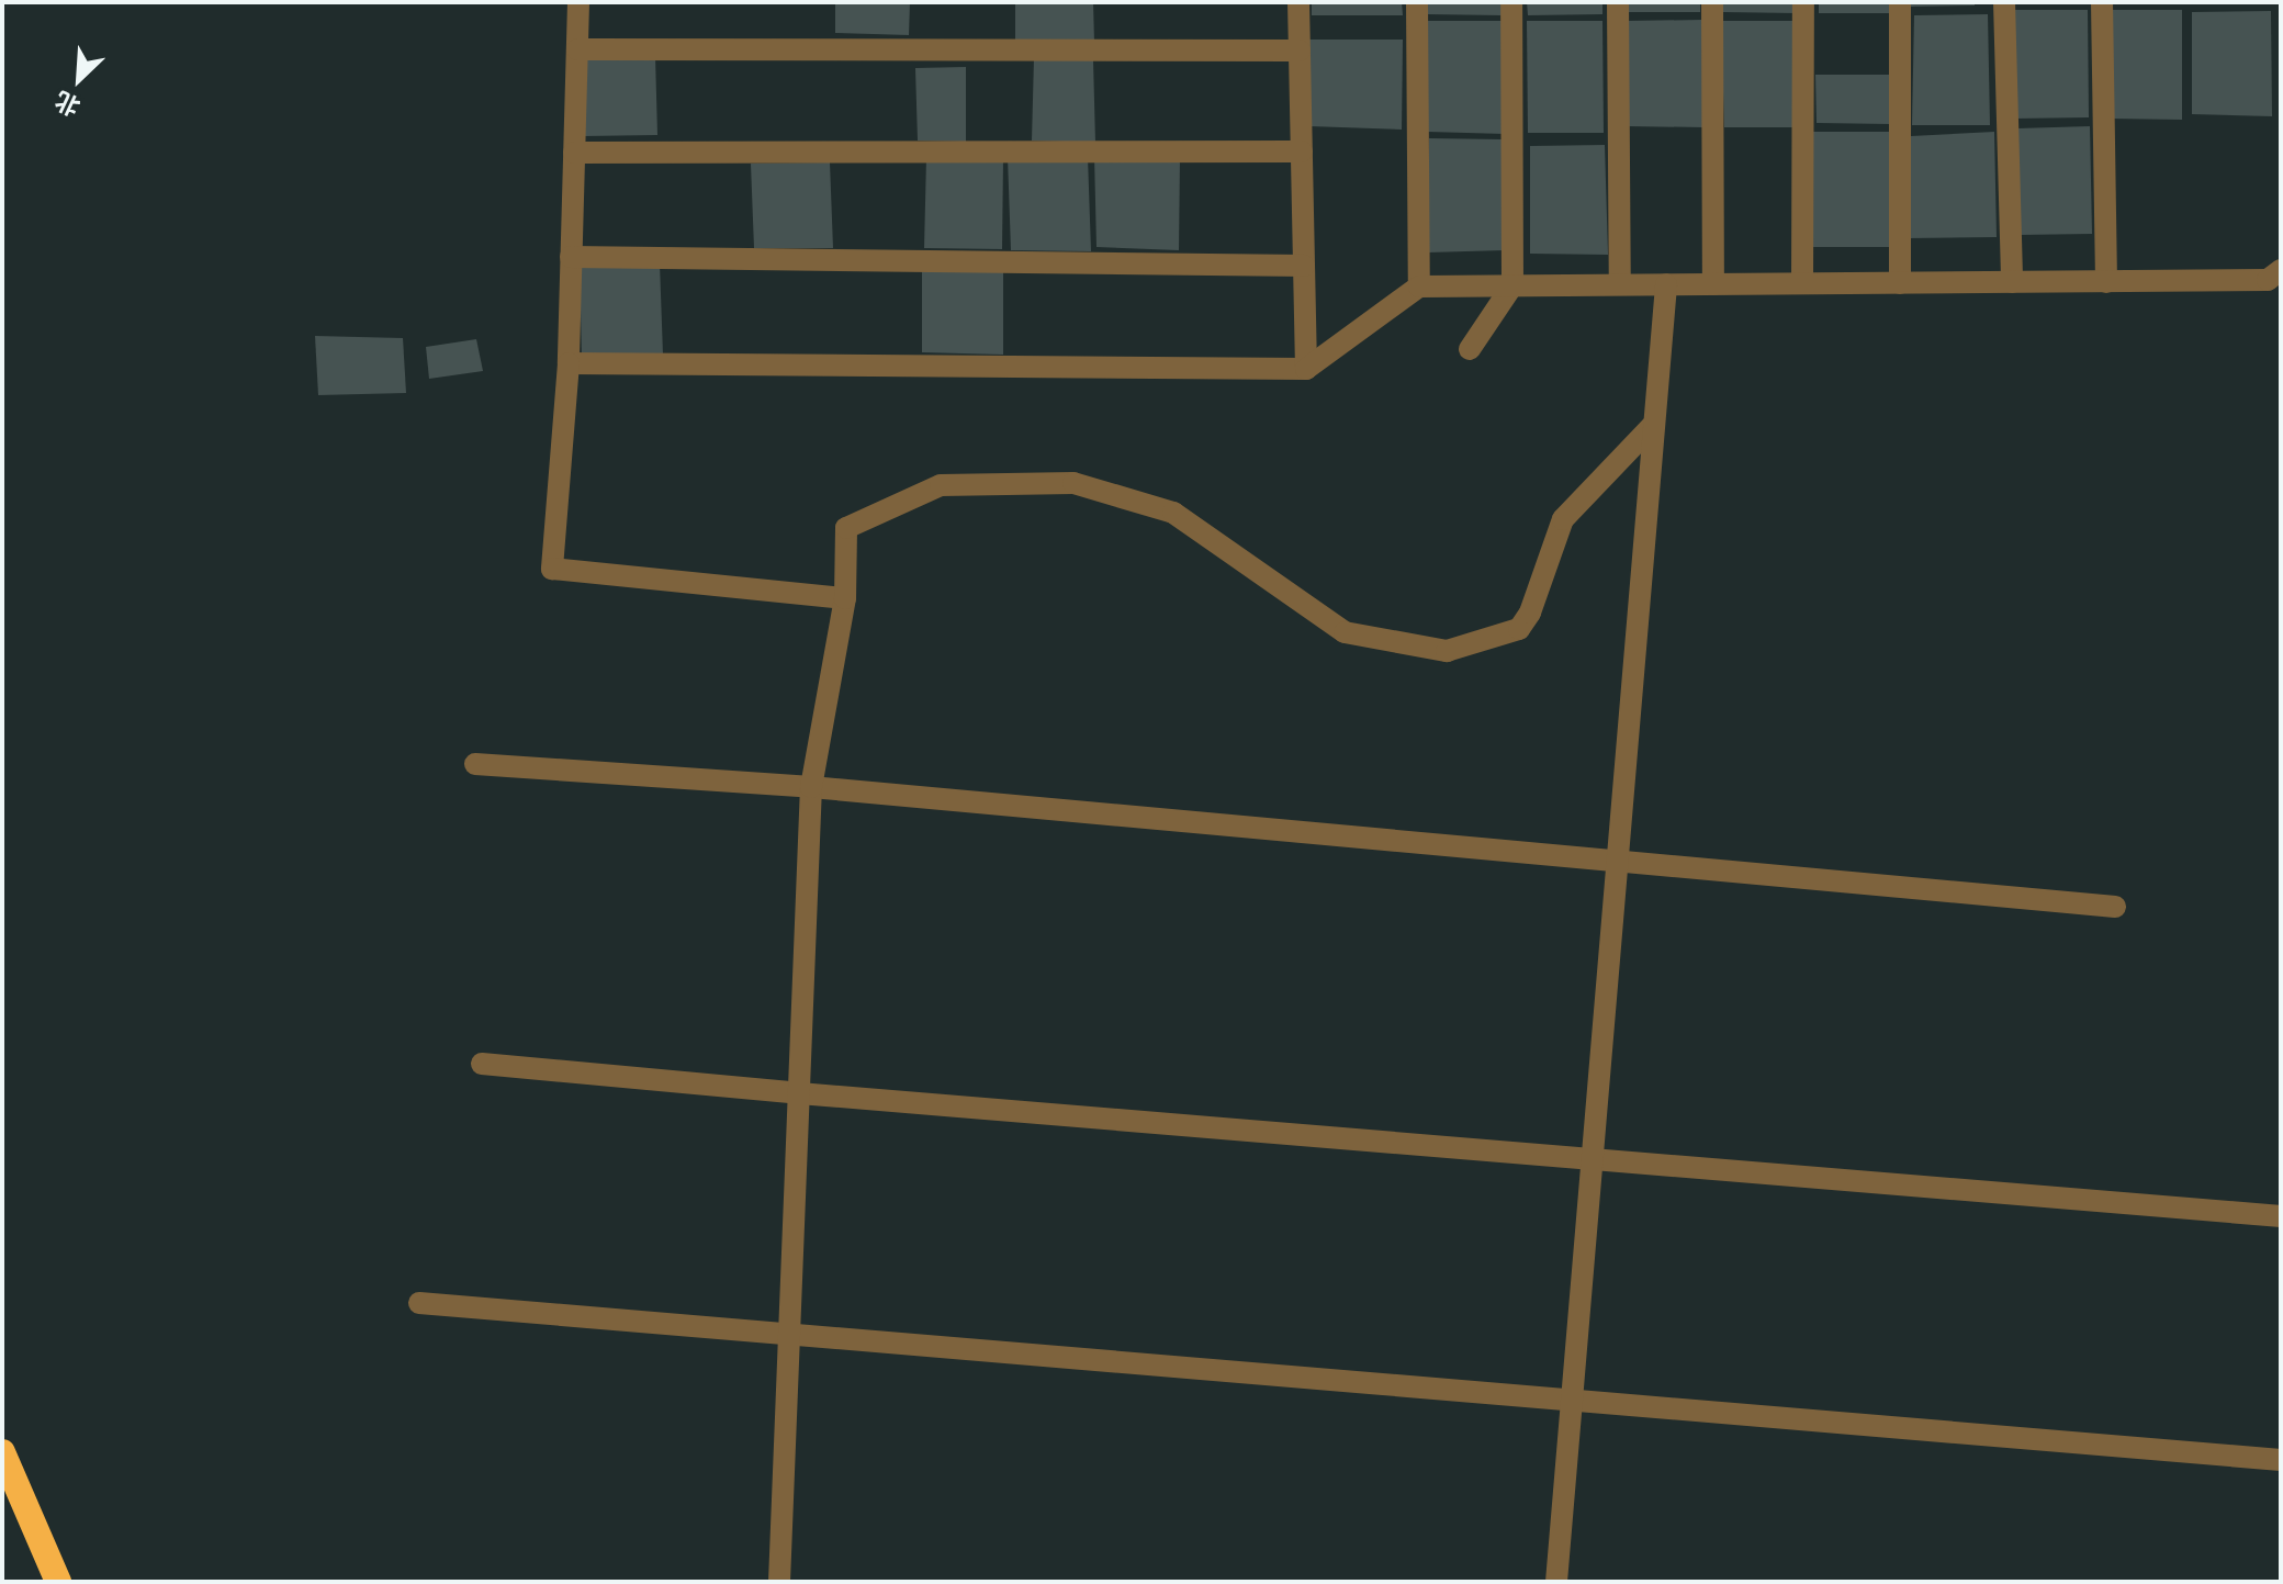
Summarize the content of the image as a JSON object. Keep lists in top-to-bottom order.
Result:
{
  "north": "bottom left"
}
